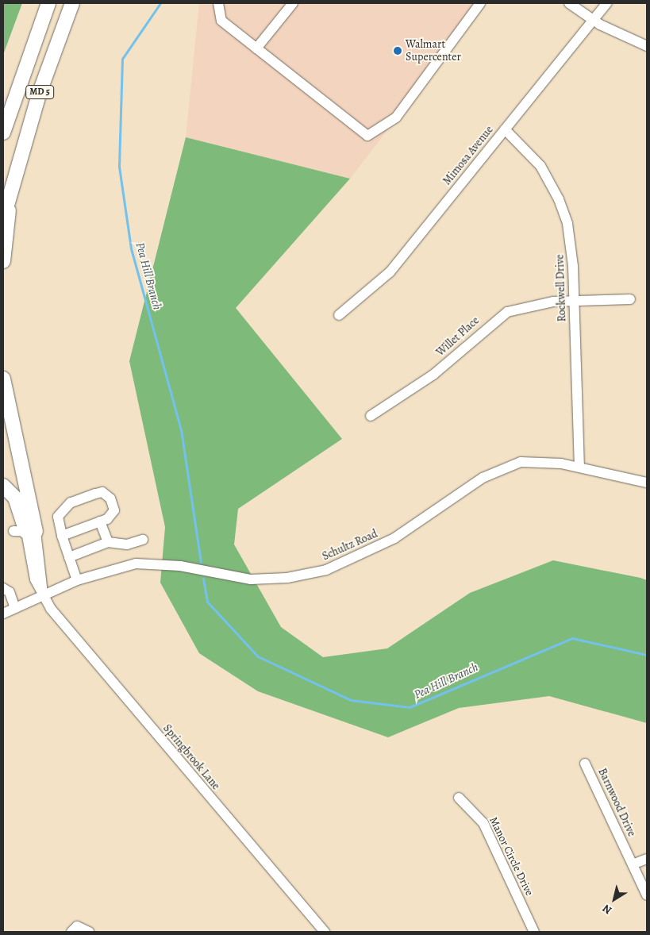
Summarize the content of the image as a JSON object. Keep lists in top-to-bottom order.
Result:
{
  "streets": {
    "highway": ["MD 5"],
    "street": [
      "Mimosa Avenue",
      "Rockwell Drive",
      "Willet Place",
      "Schultz Road",
      "Springbrook Lane",
      "Barnwood Drive",
      "Manor Circle Drive"
    ]
  },
  "crossings": [
    ["Mimosa Avenue", "Rockwell Drive"],
    ["Rockwell Drive", "Willet Place"],
    ["Rockwell Drive", "Schultz Road"],
    ["Schultz Road", "Springbrook Lane"]
  ],
  "water": ["Pea Hill Branch"],
  "places": ["Walmart Supercenter"],
  "north": "bottom left"
}
